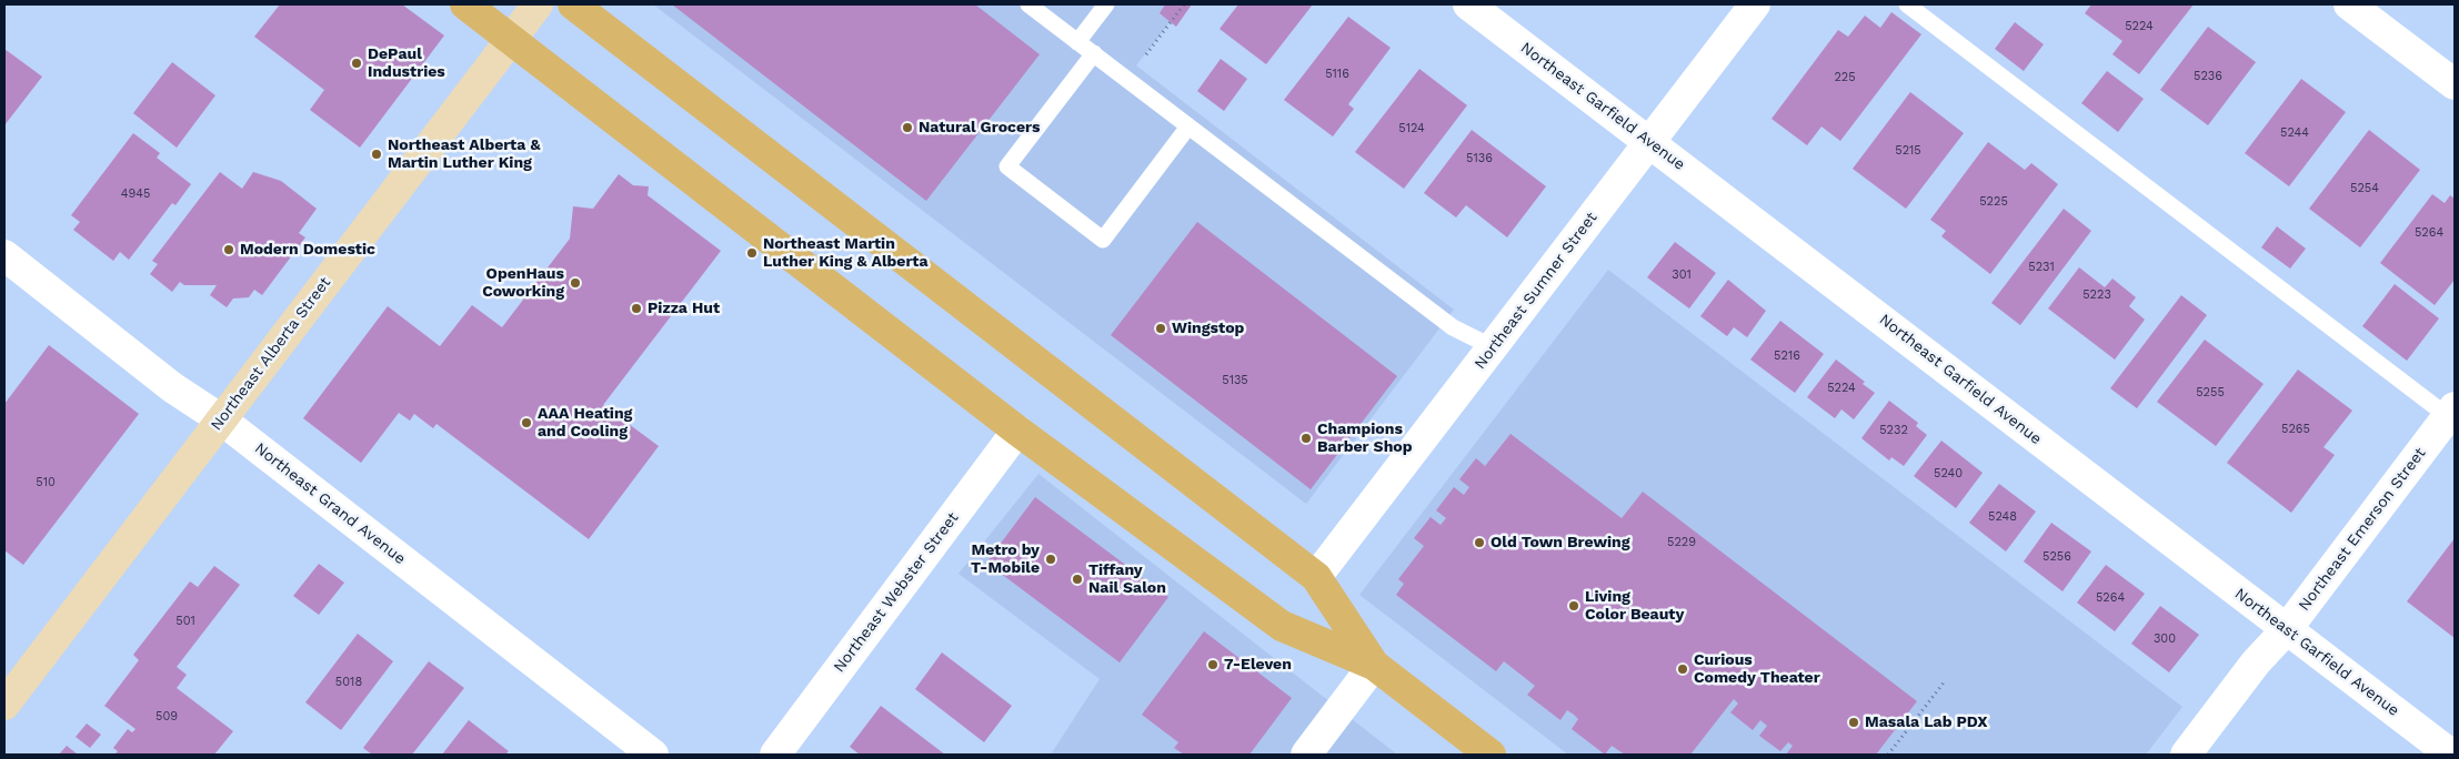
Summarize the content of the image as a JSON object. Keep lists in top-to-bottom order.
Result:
{
  "streets": {
    "street": [
      "Northeast Garfield Avenue",
      "Northeast Sumner Street",
      "Northeast Alberta Street",
      "Northeast Grand Avenue",
      "Northeast Emerson Street",
      "Northeast Webster Street"
    ]
  },
  "crossings": [
    ["Northeast Garfield Avenue", "Northeast Sumner Street"],
    ["Northeast Garfield Avenue", "Northeast Emerson Street"],
    ["Northeast Alberta Street", "Northeast Grand Avenue"]
  ],
  "places": [
    "DePaul Industries",
    "Natural Grocers",
    "Northeast Alberta & Martin Luther King",
    "Modern Domestic",
    "Northeast Martin Luther King & Alberta",
    "OpenHaus Coworking",
    "Pizza Hut",
    "Wingstop",
    "AAA Heating and Cooling",
    "Champions Barber Shop",
    "Old Town Brewing",
    "Metro by T-Mobile",
    "Tiffany Nail Salon",
    "Living Color Beauty",
    "7-Eleven",
    "Curious Comedy Theater",
    "Masala Lab PDX"
  ],
  "house_numbers": [
    "5224",
    "5116",
    "5236",
    "225",
    "5124",
    "5244",
    "5215",
    "5136",
    "5254",
    "4945",
    "5225",
    "5264",
    "5231",
    "301",
    "5223",
    "5216",
    "5135",
    "5224",
    "5255",
    "5265",
    "5232",
    "5240",
    "510",
    "5248",
    "5229",
    "5256",
    "5264",
    "501",
    "300",
    "5018",
    "509"
  ]
}
